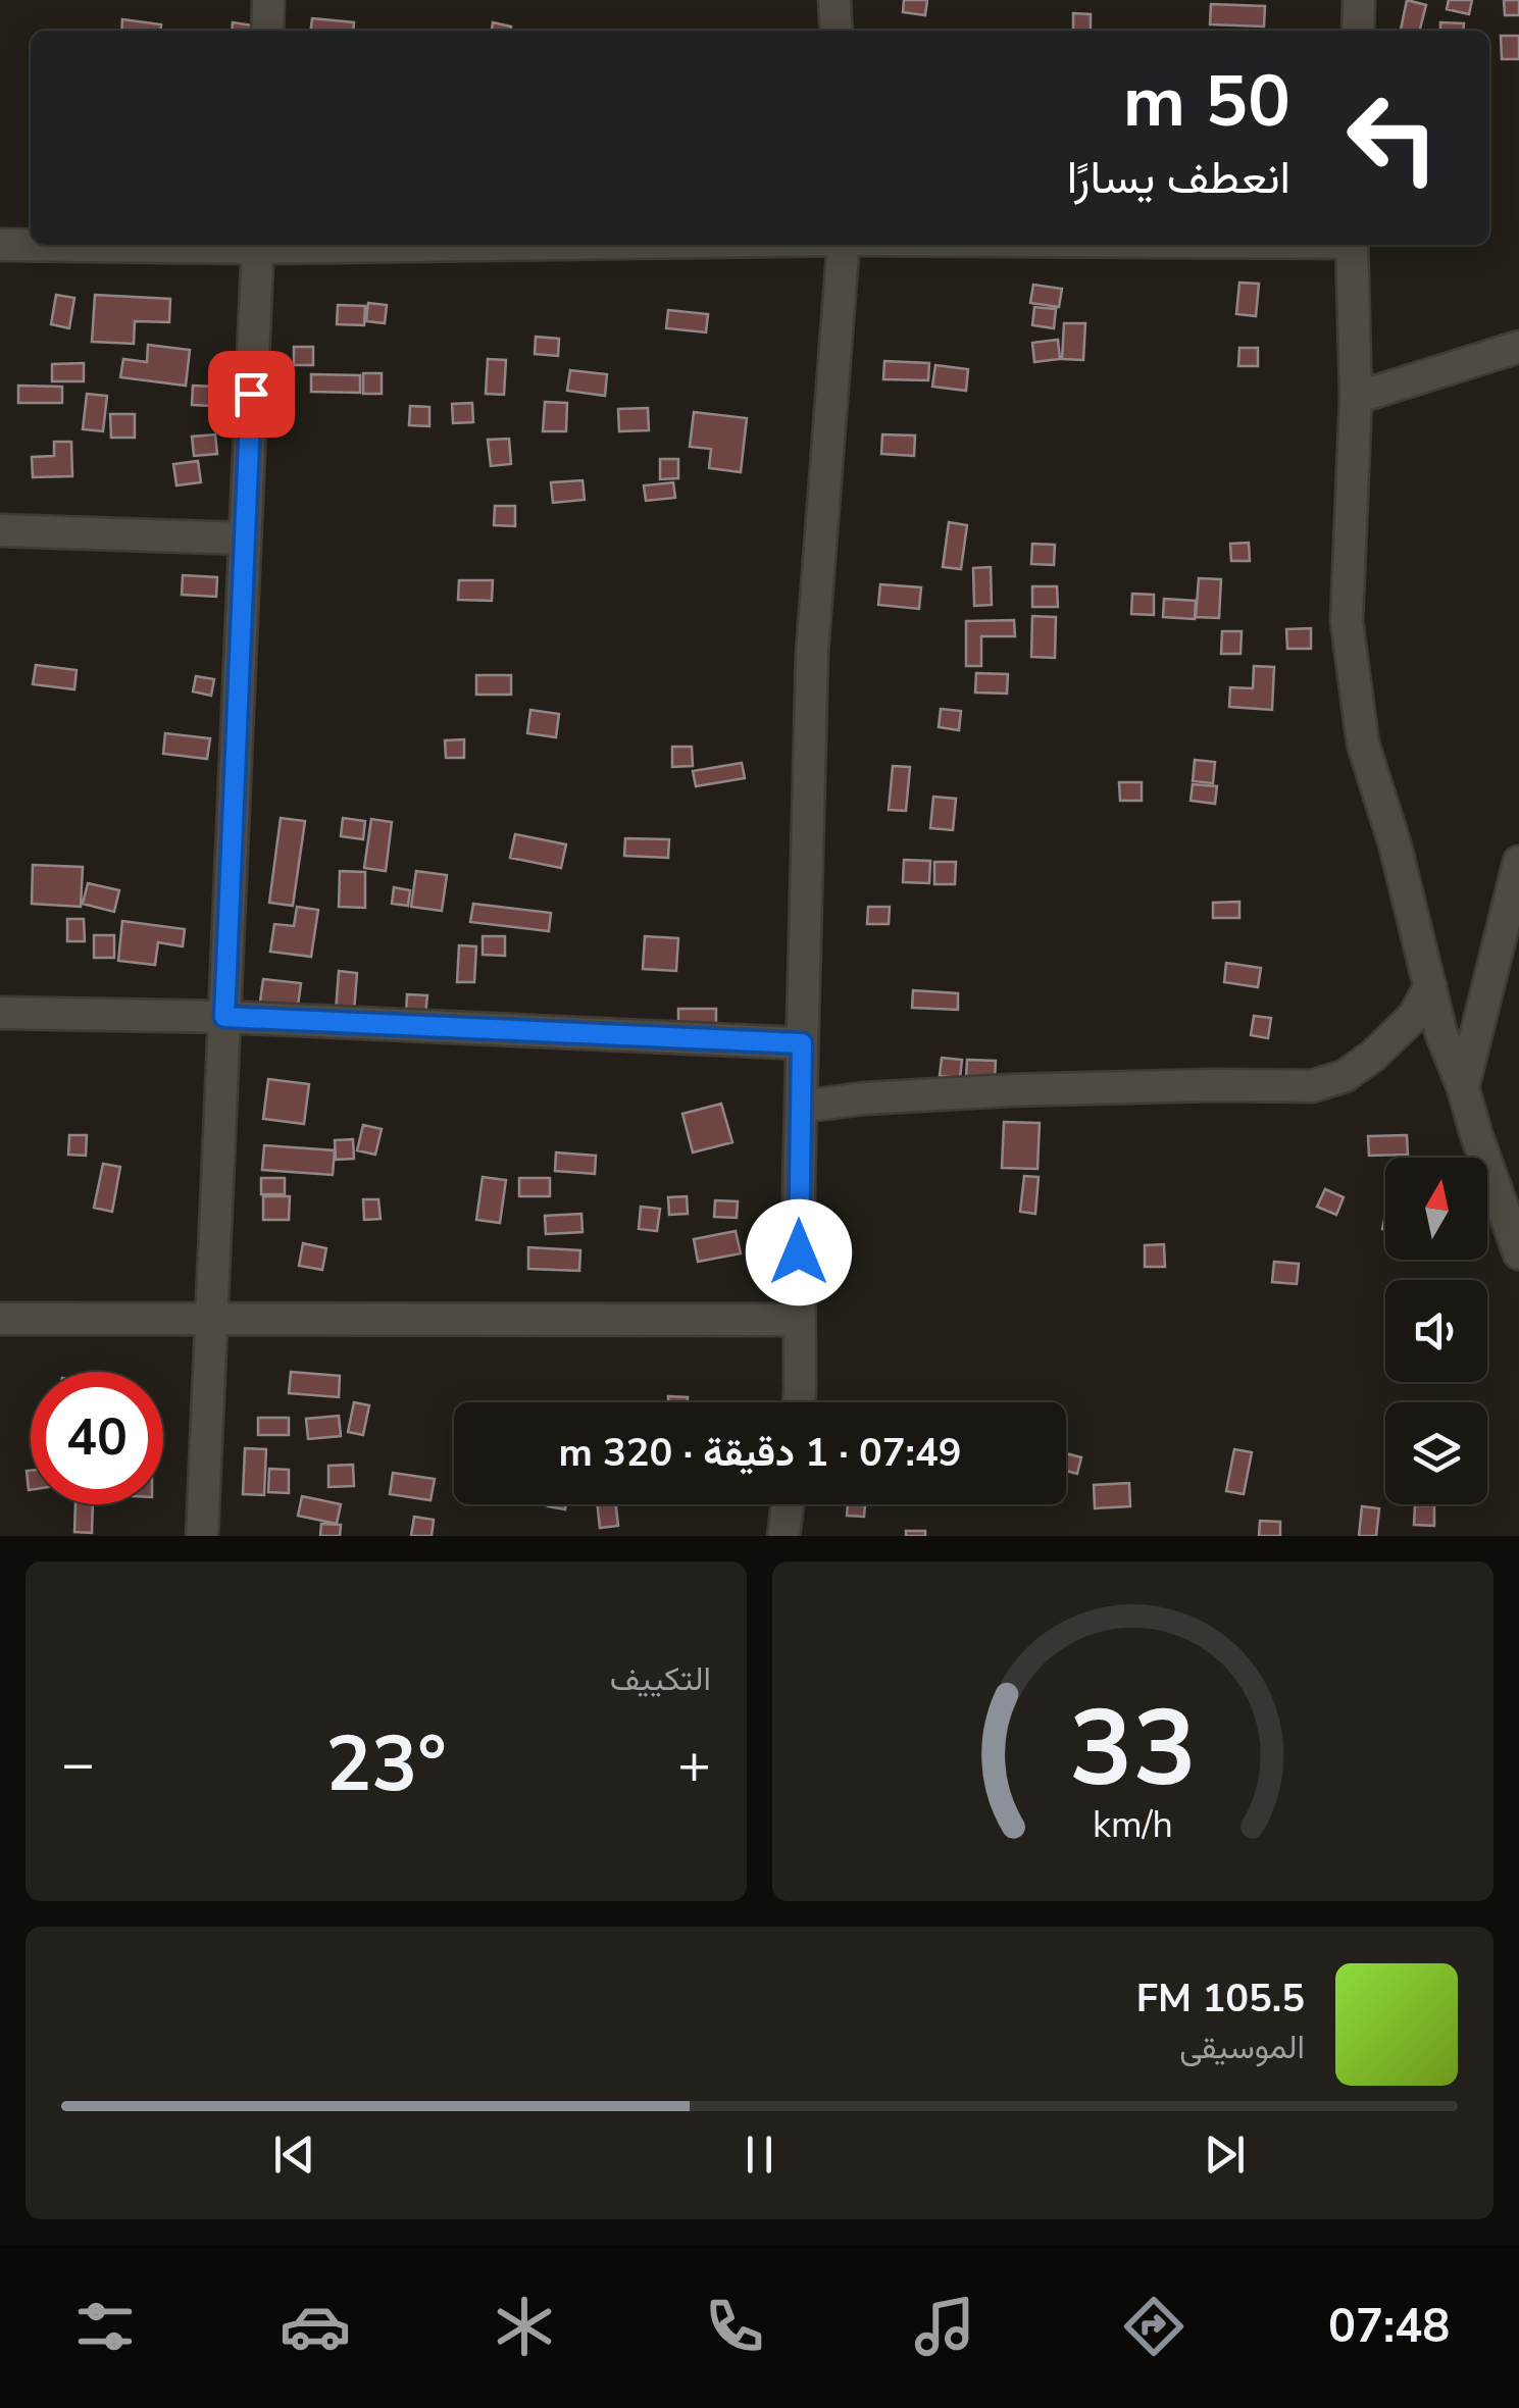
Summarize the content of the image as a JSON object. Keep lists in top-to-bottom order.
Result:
{
  "north": "top",
  "page": {
    "turn": ["50 m", "انعطف يسارًا"],
    "limit": "40",
    "trip": "07:49 · 1 دقيقة · 320 m",
    "tile": "التكييف",
    "heat": ["−", "23°", "+"],
    "song": ["105.5 FM", "الموسيقى"],
    "tabs": "07:48",
    "gauge": ["33", "km/h"]
  }
}
